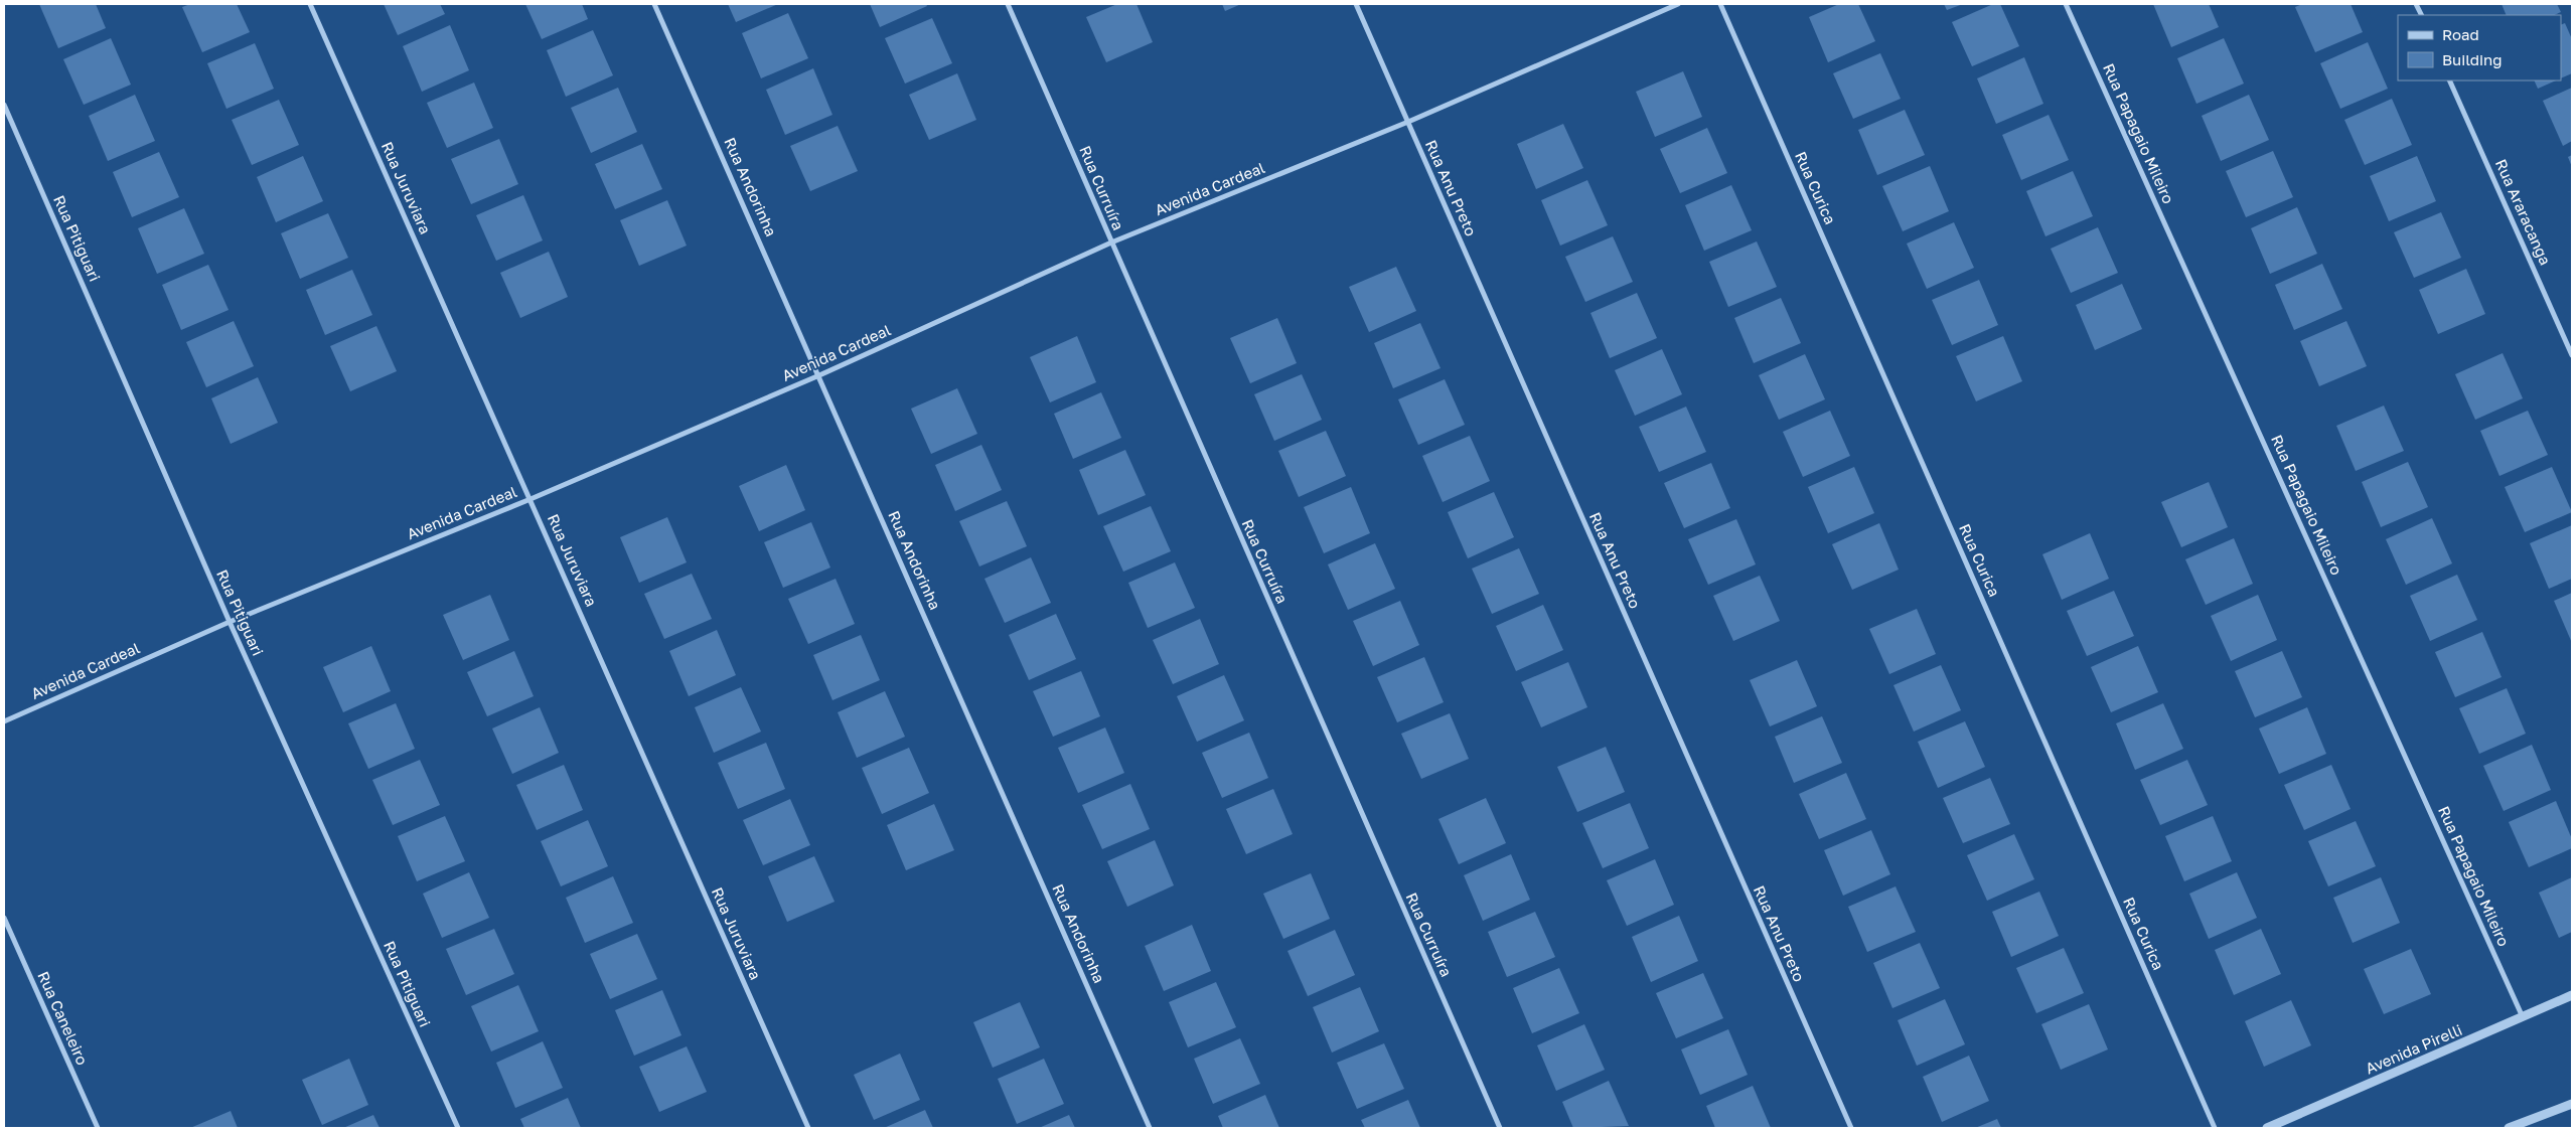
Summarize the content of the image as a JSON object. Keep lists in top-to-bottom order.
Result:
{
  "streets": {
    "street": [
      "Rua Papagaio Mileiro",
      "Rua Andorinha",
      "Rua Juruviara",
      "Rua Curruíra",
      "Rua Anu Preto",
      "Rua Curica",
      "Avenida Cardeal",
      "Rua Araracanga",
      "Rua Pitiguari",
      "Rua Caneleiro",
      "Avenida Pirelli"
    ]
  },
  "crossings": [
    ["Rua Papagaio Mileiro", "Avenida Pirelli"],
    ["Rua Andorinha", "Avenida Cardeal"],
    ["Rua Juruviara", "Avenida Cardeal"],
    ["Rua Curruíra", "Avenida Cardeal"],
    ["Rua Anu Preto", "Avenida Cardeal"],
    ["Avenida Cardeal", "Rua Pitiguari"]
  ],
  "legend": ["Road", "Building"]
}
